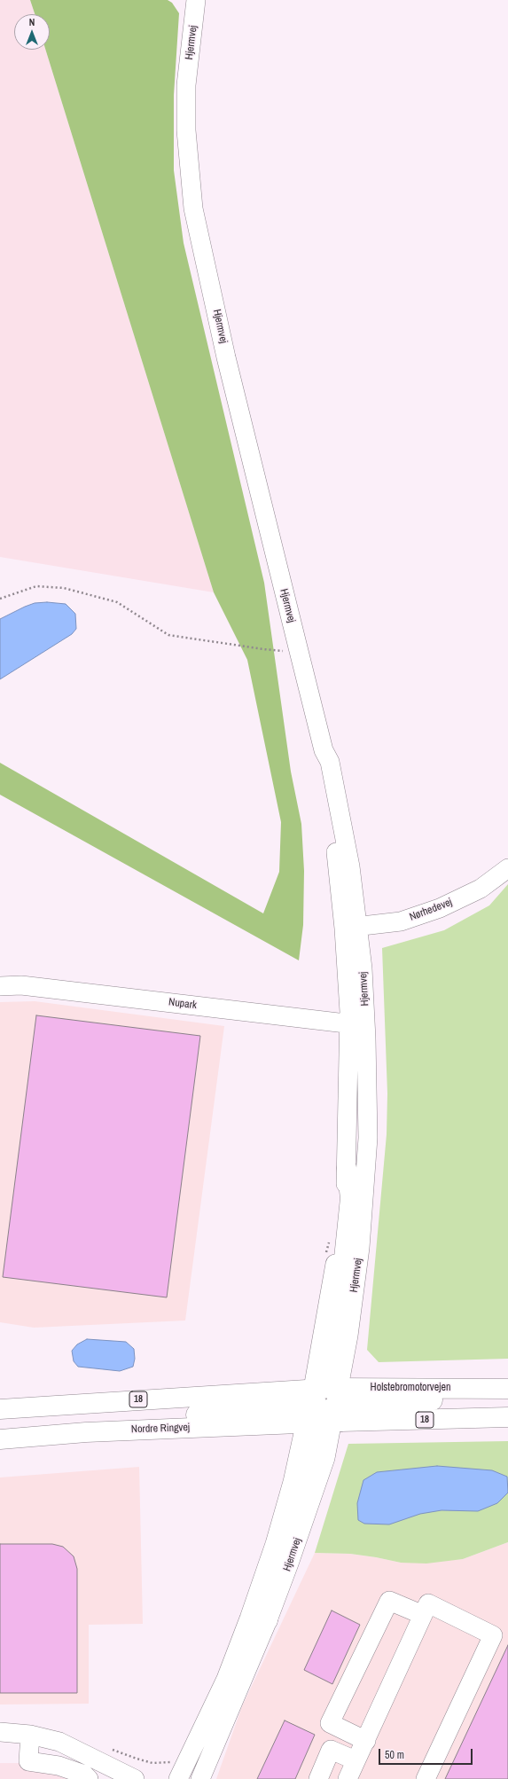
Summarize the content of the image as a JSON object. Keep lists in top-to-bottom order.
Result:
{
  "streets": {
    "main road": ["Holstebromotorvejen", "18", "Nordre Ringvej"],
    "street": ["Hjermvej", "Nørhedevej", "Nupark"]
  },
  "crossings": [
    ["Hjermvej", "Nørhedevej"],
    ["Hjermvej", "Nupark"],
    ["Hjermvej", "Holstebromotorvejen"],
    ["Hjermvej", "18"],
    ["Hjermvej", "Nordre Ringvej"],
    ["Holstebromotorvejen", "18"],
    ["Holstebromotorvejen", "Nordre Ringvej"],
    ["18", "Nordre Ringvej"]
  ],
  "scale_bar": "50 m",
  "north": "top"
}
